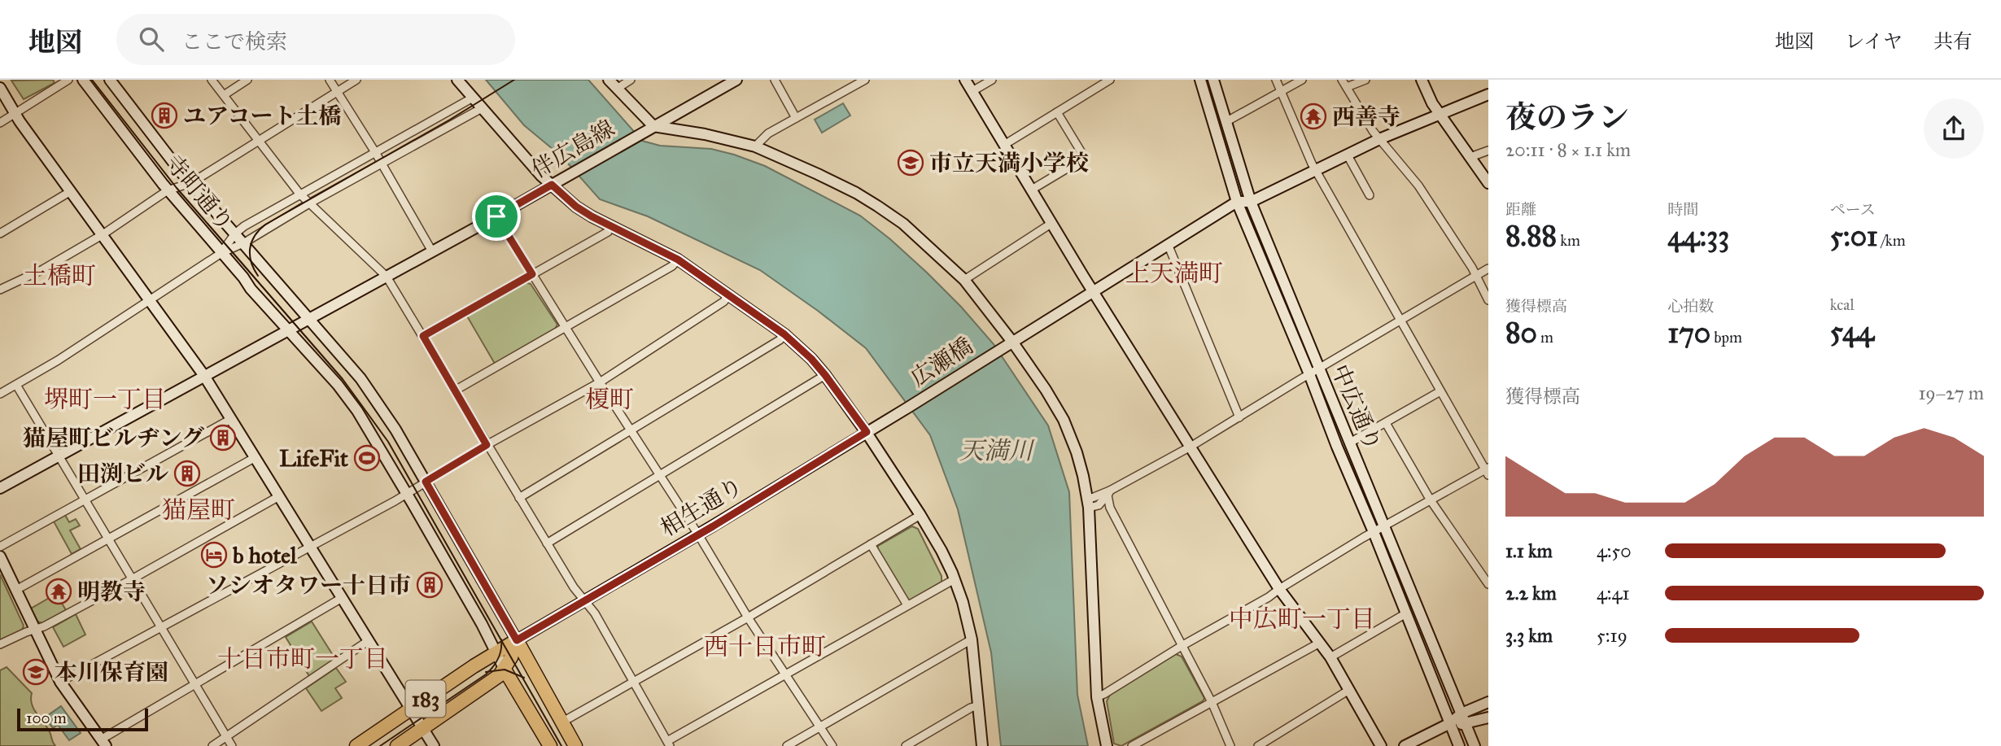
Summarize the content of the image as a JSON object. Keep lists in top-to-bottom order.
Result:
{
  "streets": {
    "highway": ["相生通り", "183"],
    "street": [
      "伴広島線",
      "寺町通り",
      "広瀬橋",
      "中広通り"
    ]
  },
  "crossings": [
    ["伴広島線", "寺町通り"],
    ["広瀬橋", "相生通り"]
  ],
  "districts": [
    "上天満町",
    "土橋町",
    "堺町一丁目",
    "榎町",
    "猫屋町",
    "中広町一丁目",
    "西十日市町",
    "十日市町一丁目"
  ],
  "water": ["天満川"],
  "places": {
    "building": [
      "ユアコート土橋",
      "猫屋町ビルヂング",
      "田渕ビル",
      "ソシオタワー十日市"
    ],
    "temple": ["西善寺", "明教寺"],
    "school or university": ["市立天満小学校", "本川保育園"],
    "sports": ["LifeFit"],
    "hotel": ["b hotel"]
  },
  "scale_bar": "100 m",
  "page": {
    "header": "地図",
    "search": "ここで検索",
    "nav": ["地図", "レイヤ", "共有"],
    "heading": ["夜のラン", "20:11 · 8 × 1.1 km"],
    "stats": [
      ["距離", "8.88 km"],
      ["時間", "44:33"],
      ["ペース", "5:01 /km"],
      ["獲得標高", "80 m"],
      ["心拍数", "170 bpm"],
      ["kcal", "544"]
    ],
    "chart": ["獲得標高", "19–27 m"],
    "list": [
      {
        "name": "1.1 km",
        "note": "4:50"
      },
      {
        "name": "2.2 km",
        "note": "4:41"
      },
      {
        "name": "3.3 km",
        "note": "5:19"
      }
    ],
    "scale": "100 m"
  }
}
